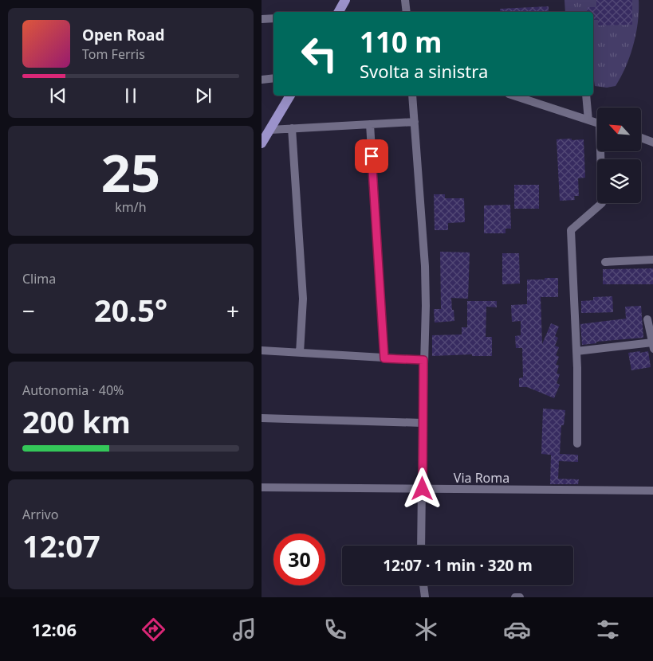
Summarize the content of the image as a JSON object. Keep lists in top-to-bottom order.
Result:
{
  "streets": {
    "street": ["Via Roma"]
  },
  "north": "top left",
  "page": {
    "turn": ["110 m", "Svolta a sinistra"],
    "song": ["Open Road", "Tom Ferris"],
    "tile": [
      ["25", "km/h"],
      "Clima",
      ["Autonomia · 40%", "200 km"],
      ["Arrivo", "12:07"]
    ],
    "heat": ["−", "20.5°", "+"],
    "limit": "30",
    "trip": "12:07 · 1 min · 320 m",
    "tabs": "12:06"
  }
}
